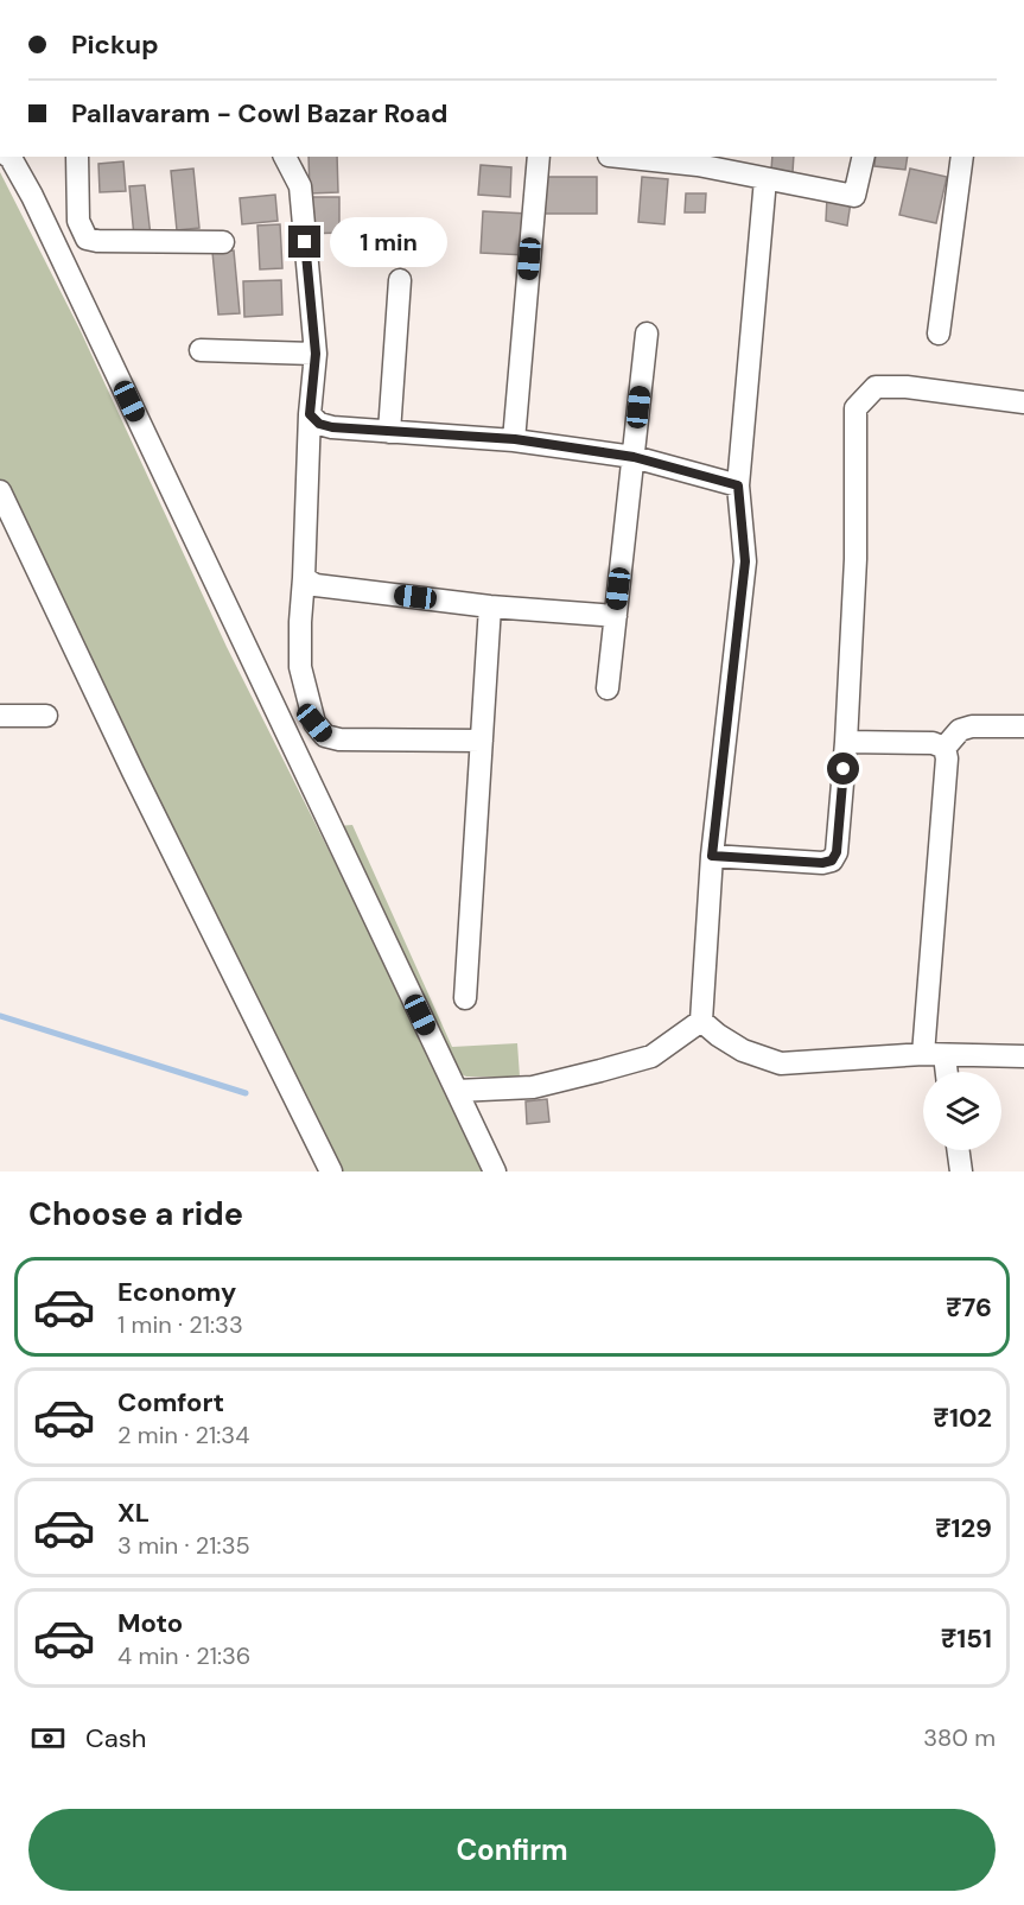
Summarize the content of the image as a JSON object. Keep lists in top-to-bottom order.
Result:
{
  "page": {
    "banner": ["Pickup", "Pallavaram - Cowl Bazar Road"],
    "bubble": "1 min",
    "heading": "Choose a ride",
    "list": [
      {
        "name": "Economy",
        "note": "1 min · 21:33",
        "value": "₹76"
      },
      {
        "name": "Comfort",
        "note": "2 min · 21:34",
        "value": "₹102"
      },
      {
        "name": "XL",
        "note": "3 min · 21:35",
        "value": "₹129"
      },
      {
        "name": "Moto",
        "note": "4 min · 21:36",
        "value": "₹151"
      }
    ],
    "pay": ["Cash", "380 m"],
    "buttons": "Confirm"
  }
}
